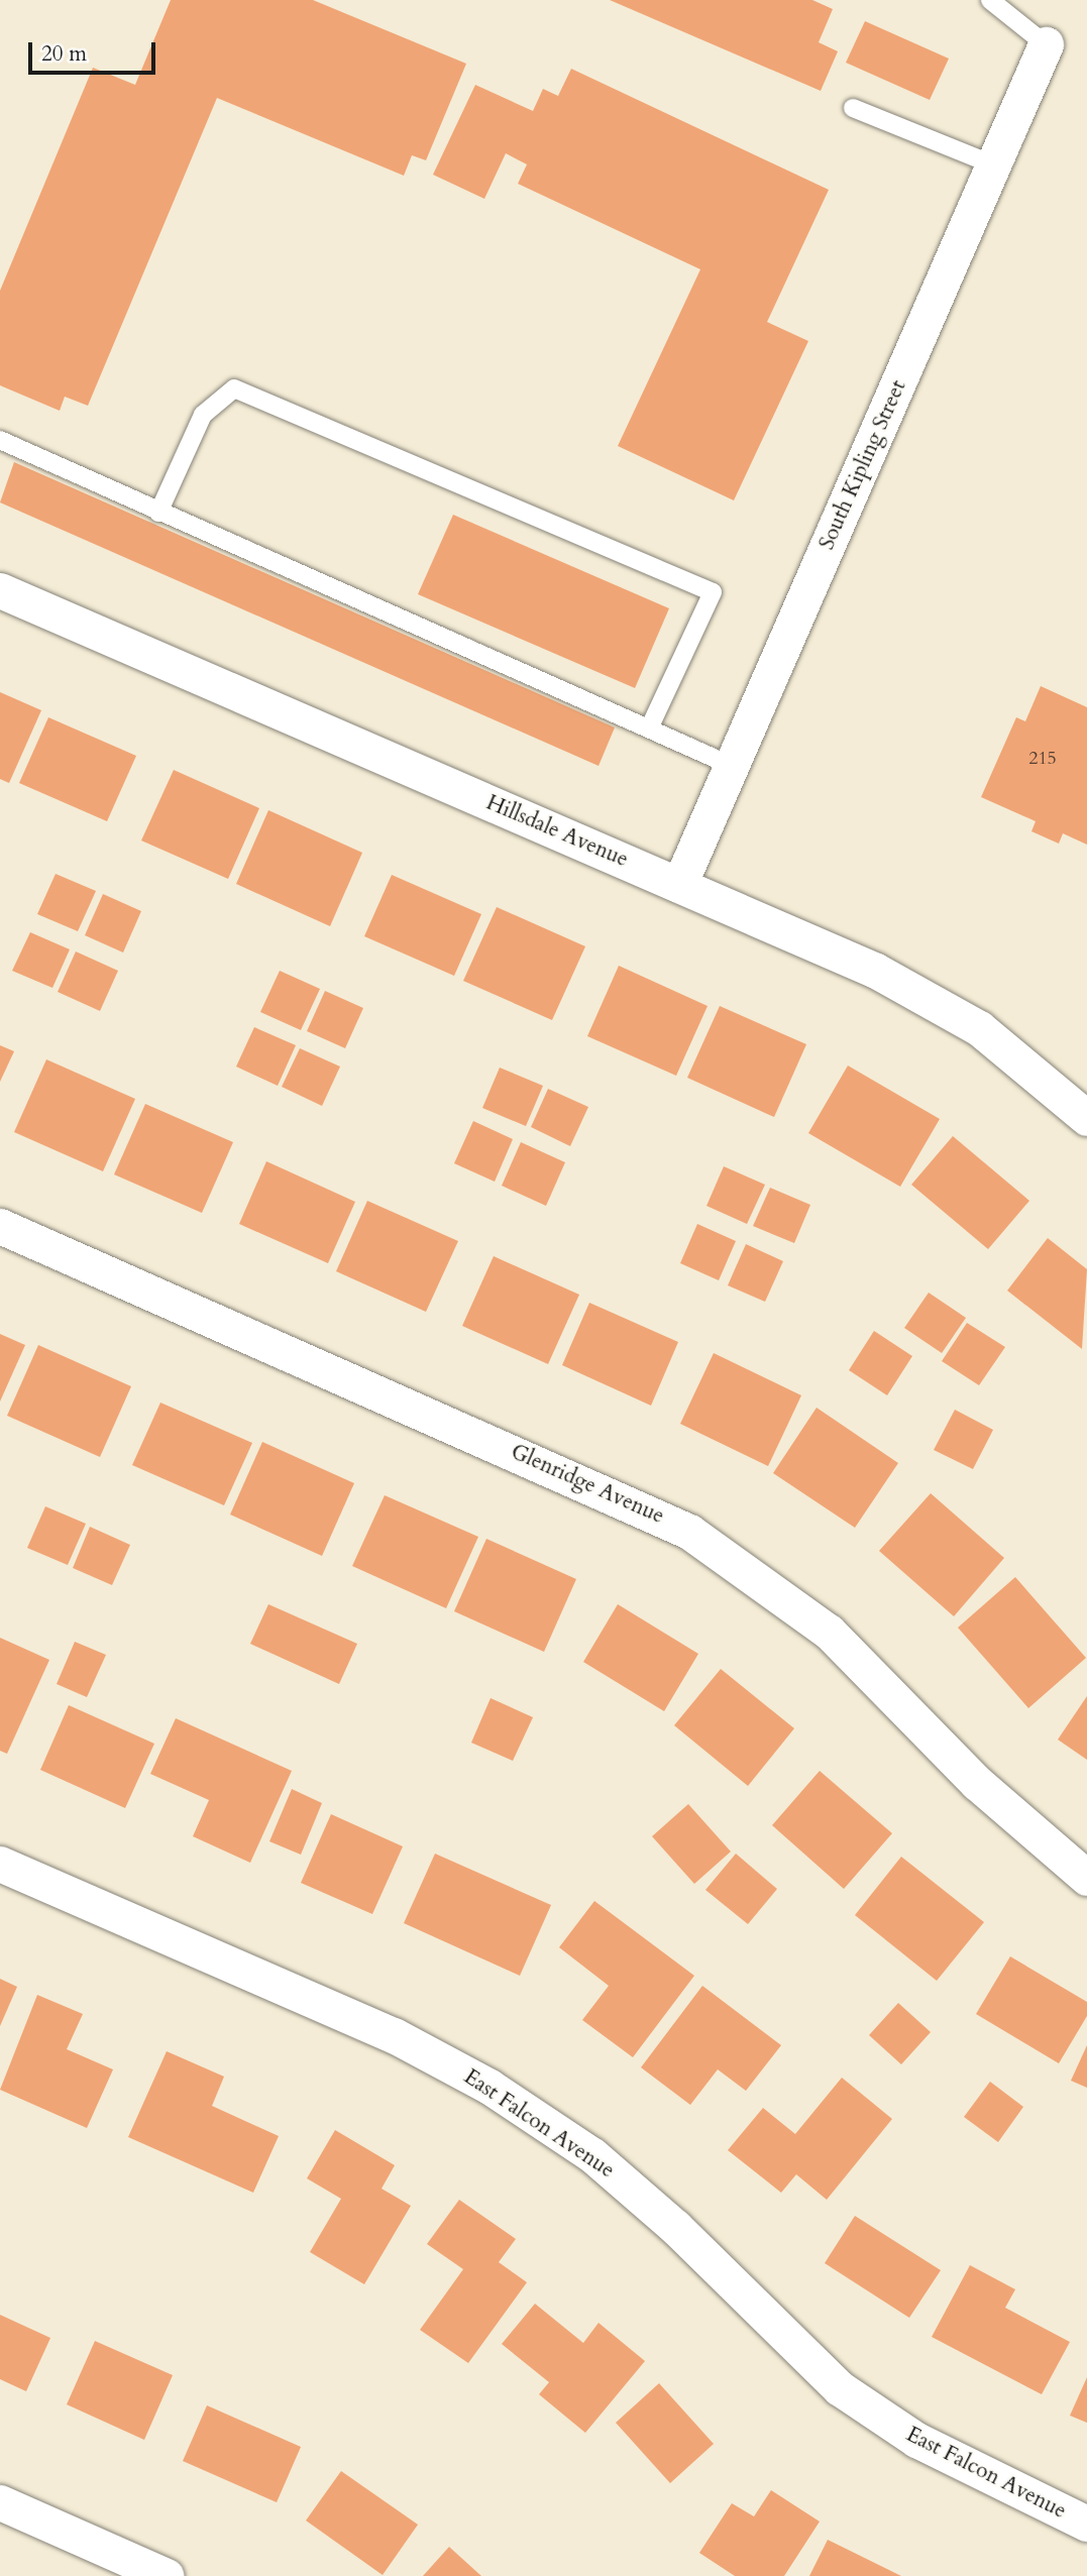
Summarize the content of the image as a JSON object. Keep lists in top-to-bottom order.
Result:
{
  "streets": {
    "street": [
      "South Kipling Street",
      "Hillsdale Avenue",
      "Glenridge Avenue",
      "East Falcon Avenue"
    ]
  },
  "crossings": [
    ["South Kipling Street", "Hillsdale Avenue"]
  ],
  "house_numbers": ["215"],
  "scale_bar": "20 m"
}
